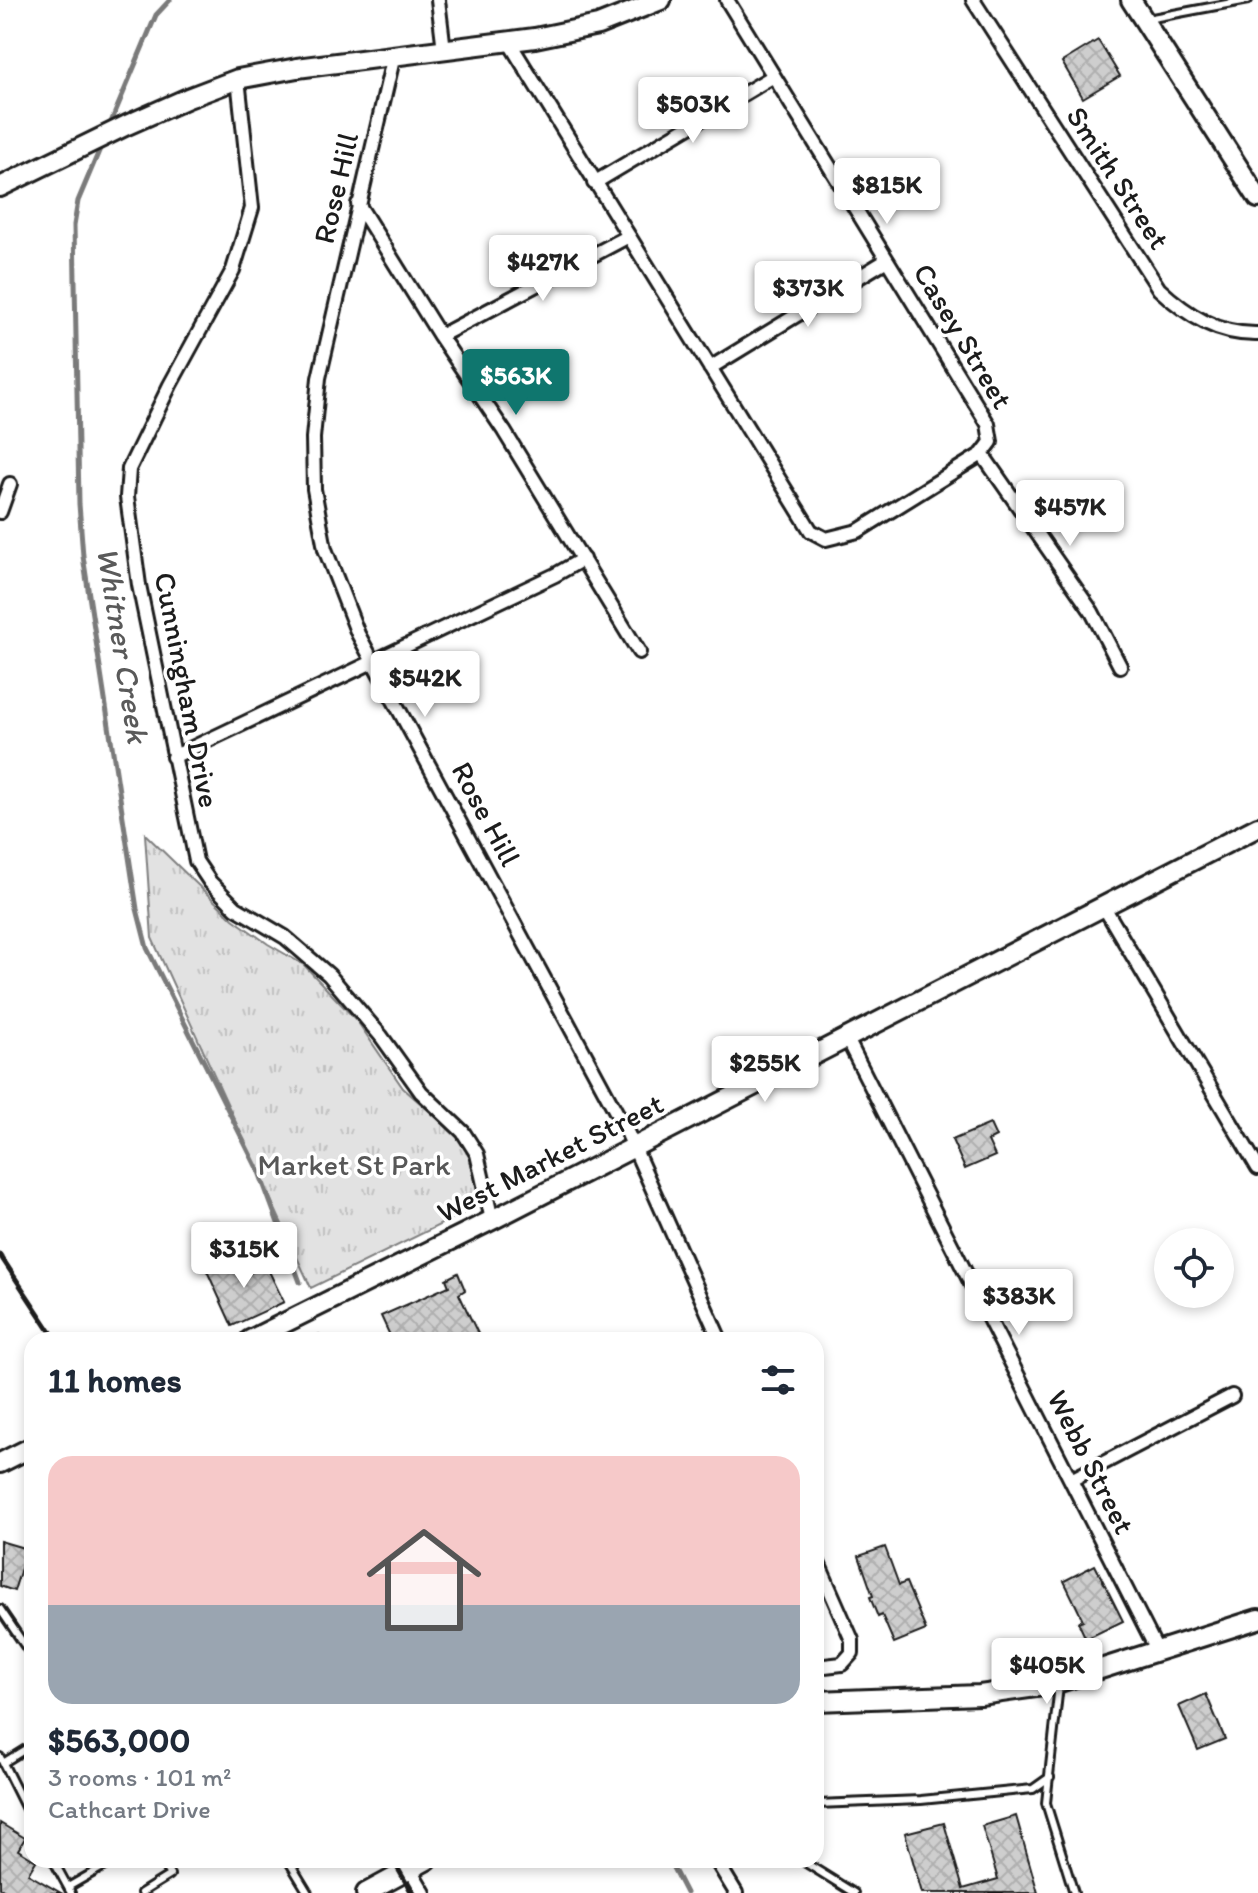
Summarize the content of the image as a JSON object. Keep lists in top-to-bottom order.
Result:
{
  "streets": {
    "street": [
      "Smith Street",
      "Rose Hill",
      "Casey Street",
      "Cunningham Drive",
      "West Market Street",
      "Webb Street"
    ]
  },
  "crossings": [
    ["Rose Hill", "West Market Street"],
    ["Cunningham Drive", "West Market Street"],
    ["West Market Street", "Webb Street"]
  ],
  "water": ["Whitner Creek"],
  "parks": ["Market St Park"],
  "page": {
    "price": [
      "$503K",
      "$815K",
      "$427K",
      "$373K",
      "$563K",
      "$457K",
      "$542K",
      "$255K",
      "$315K",
      "$383K",
      "$405K"
    ],
    "heading": "11 homes",
    "list": [
      {
        "name": "$563,000",
        "note": "3 rooms · 101 m² · Cathcart Drive"
      }
    ]
  }
}
